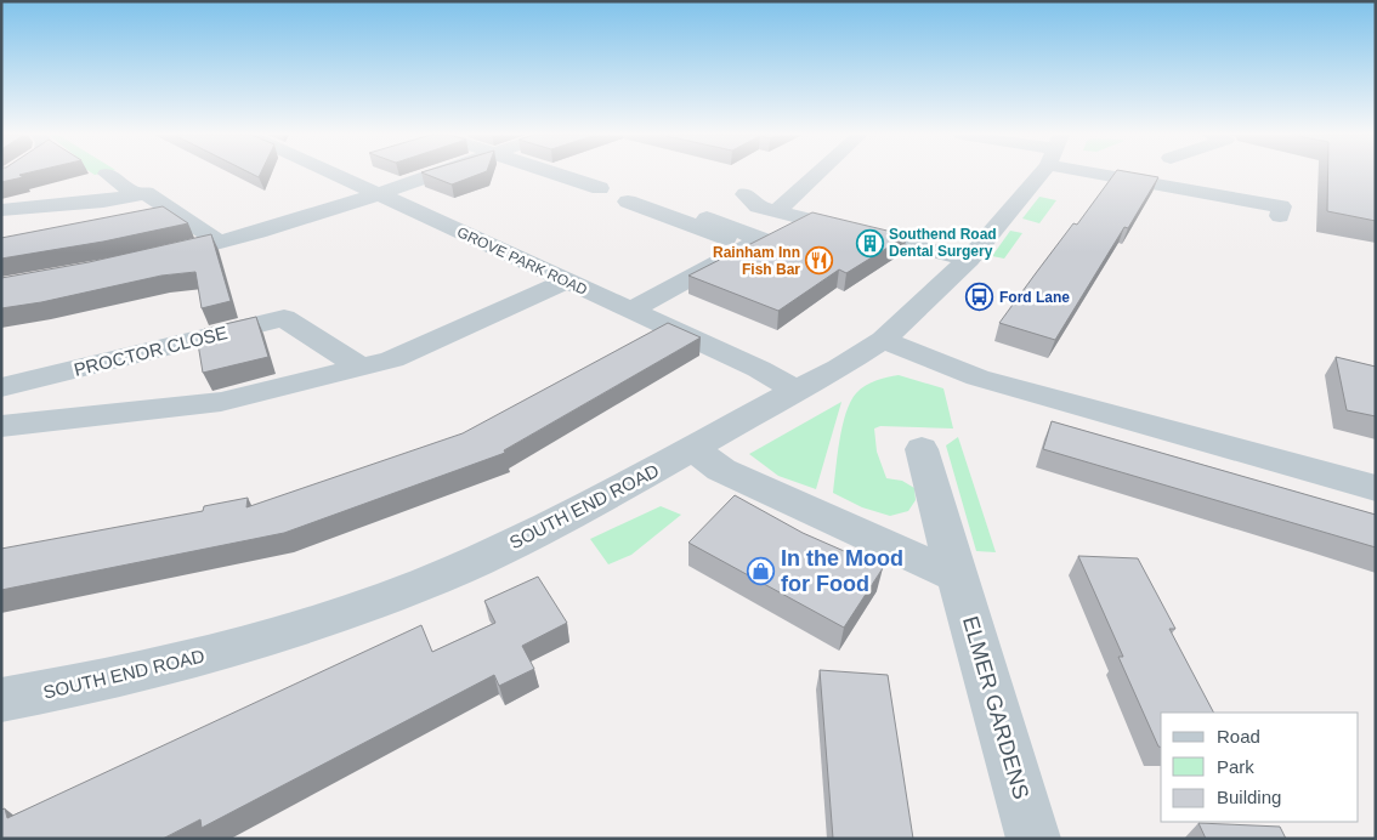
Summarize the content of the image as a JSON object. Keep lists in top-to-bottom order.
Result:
{
  "streets": {
    "street": [
      "GROVE PARK ROAD",
      "PROCTOR CLOSE",
      "SOUTH END ROAD",
      "ELMER GARDENS"
    ]
  },
  "crossings": [
    ["GROVE PARK ROAD", "SOUTH END ROAD"]
  ],
  "places": {
    "building": ["Southend Road Dental Surgery"],
    "restaurant": ["Rainham Inn Fish Bar"],
    "bus stop": ["Ford Lane"],
    "shop": ["In the Mood for Food"]
  },
  "legend": ["Road", "Park", "Building"]
}
